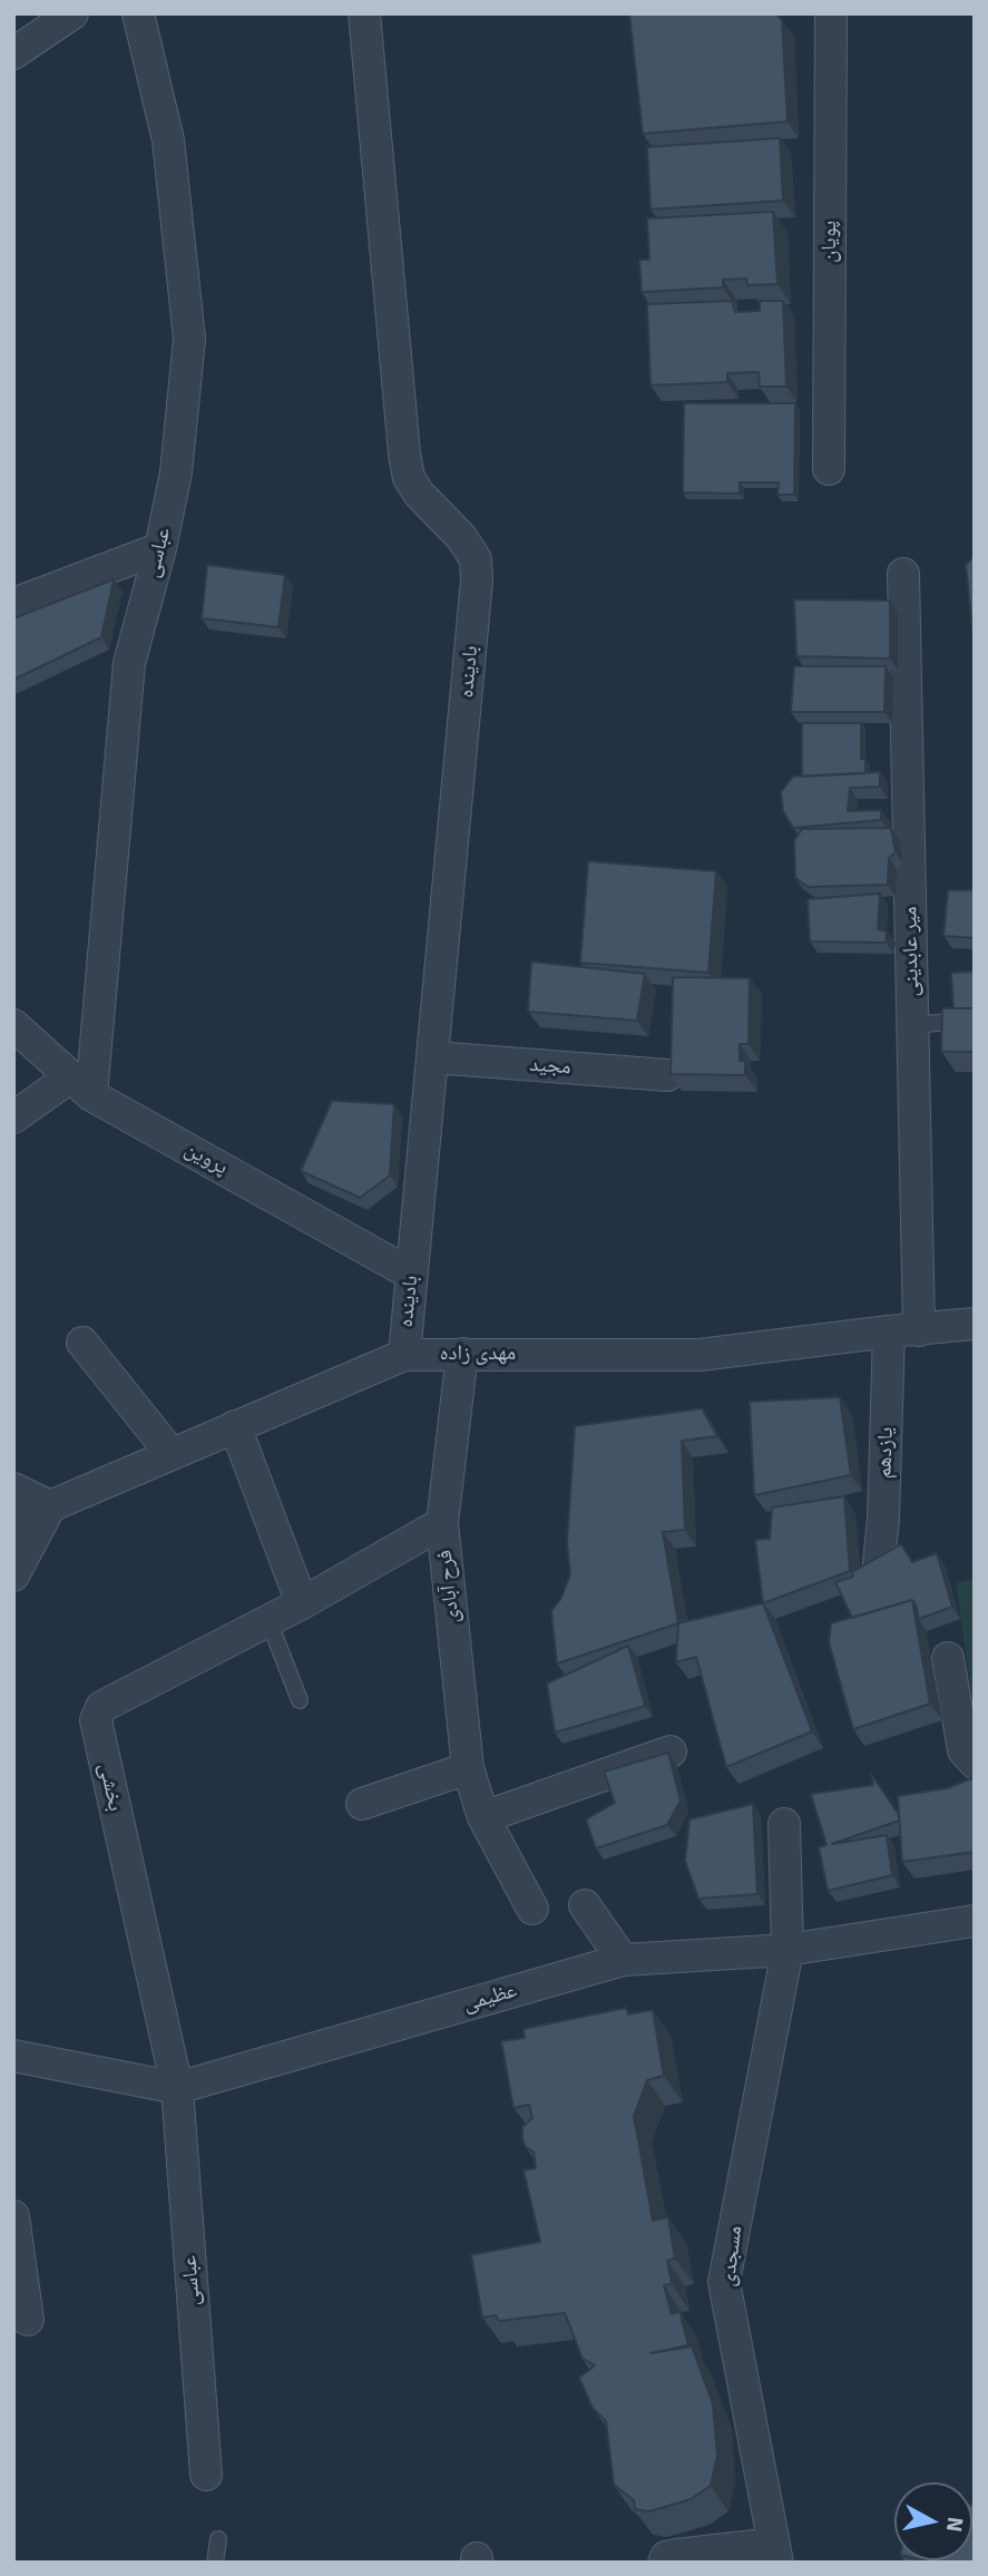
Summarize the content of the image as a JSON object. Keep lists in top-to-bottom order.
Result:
{
  "streets": {
    "street": [
      "پویان",
      "عباسی",
      "بادینده",
      "میر عابدینی",
      "مجید",
      "پروین",
      "مهدی زاده",
      "یازدهم",
      "فرح آبادی",
      "بخشی",
      "عظیمی",
      "مسجدی"
    ]
  },
  "crossings": [
    ["عباسی", "پروین"],
    ["عباسی", "بخشی"],
    ["عباسی", "عظیمی"],
    ["بادینده", "مجید"],
    ["بادینده", "پروین"],
    ["بادینده", "مهدی زاده"],
    ["میر عابدینی", "مهدی زاده"],
    ["میر عابدینی", "یازدهم"],
    ["مهدی زاده", "یازدهم"],
    ["مهدی زاده", "فرح آبادی"],
    ["فرح آبادی", "بخشی"],
    ["بخشی", "عظیمی"],
    ["عظیمی", "مسجدی"]
  ],
  "north": "right"
}
